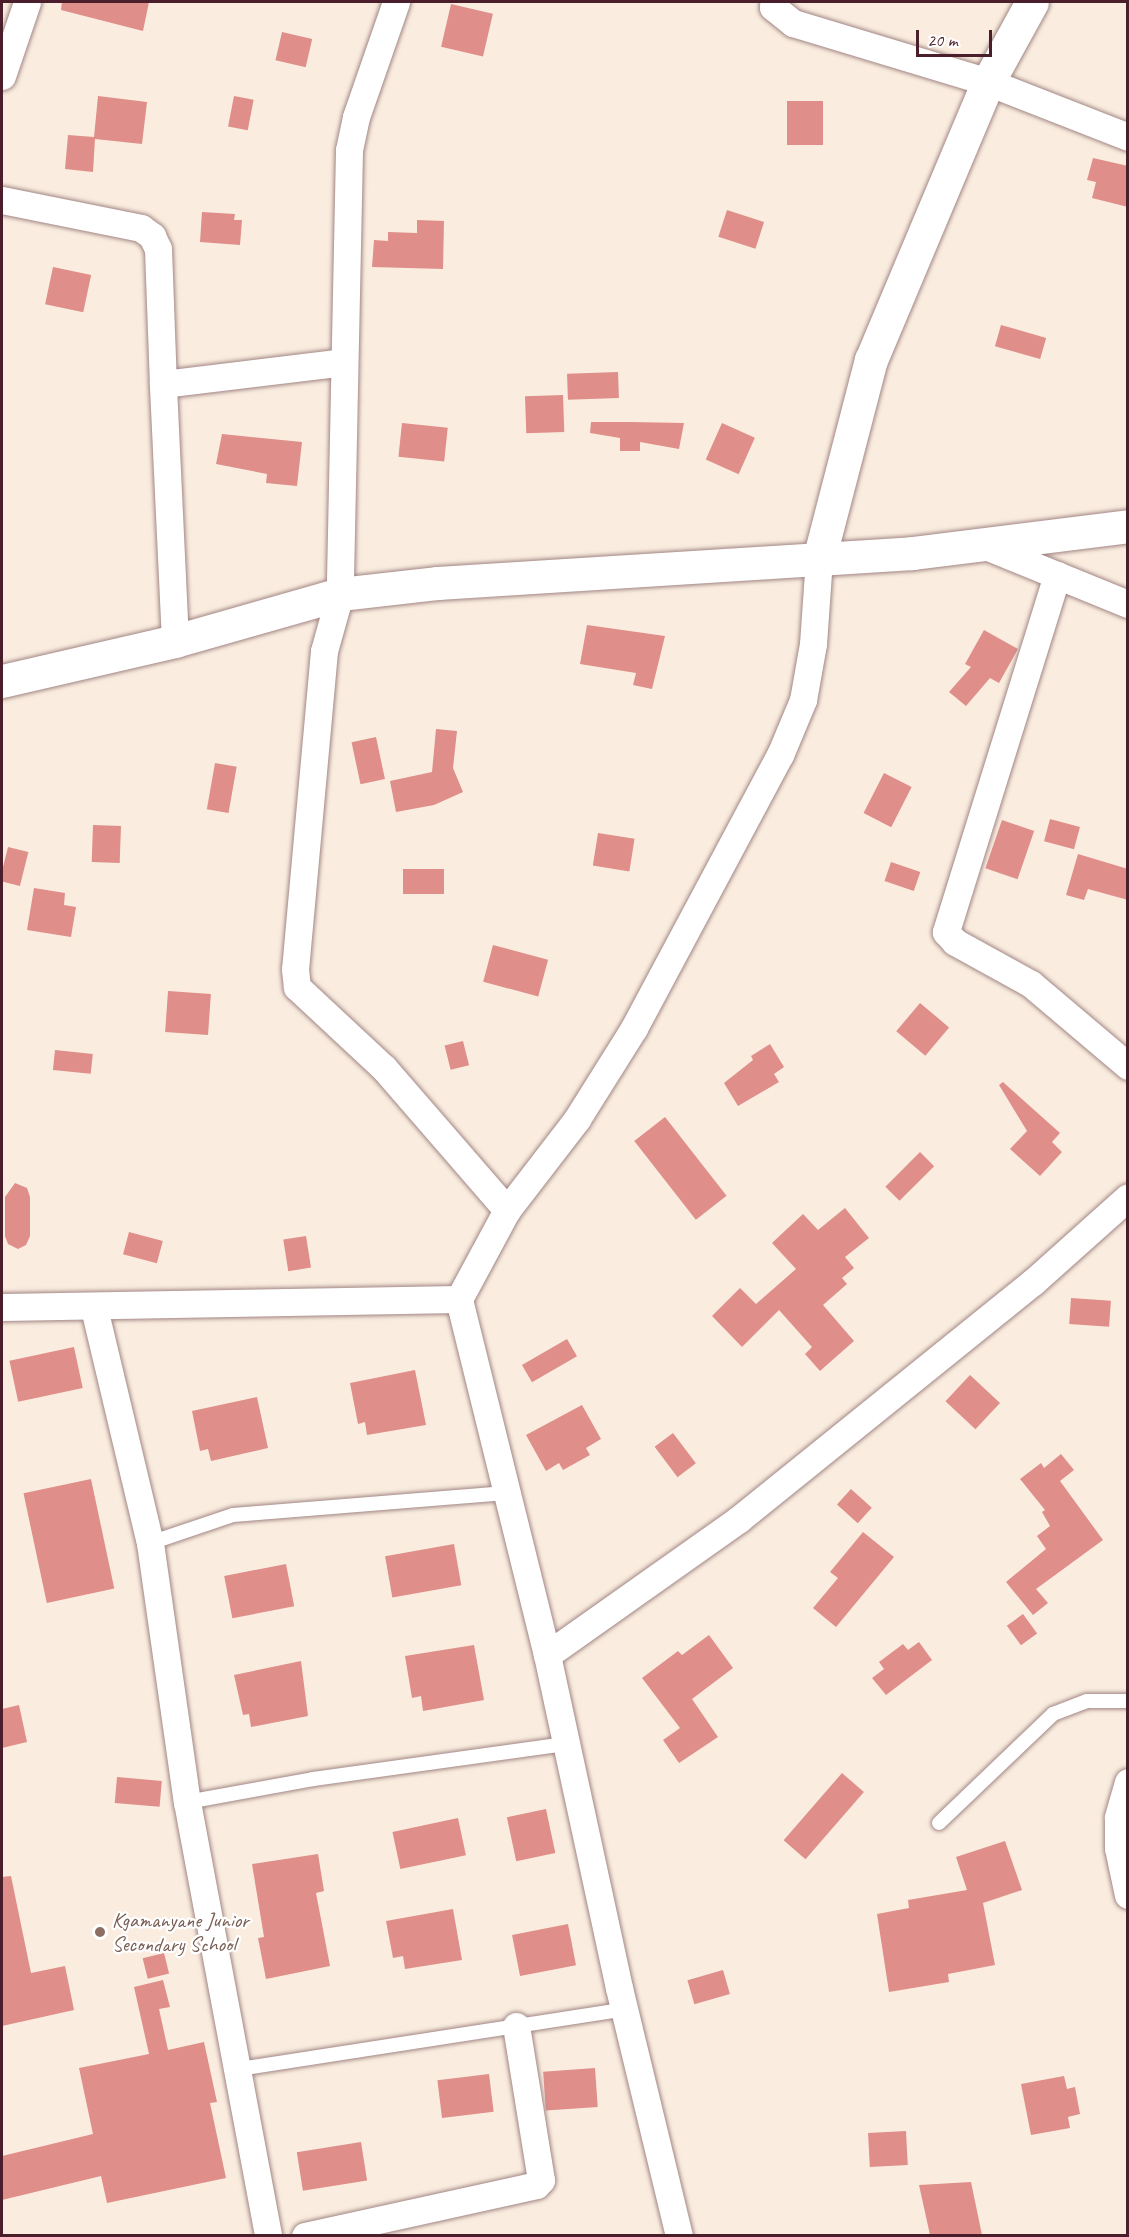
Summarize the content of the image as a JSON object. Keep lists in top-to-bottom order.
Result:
{
  "places": ["Kgamanyane Junior Secondary School"],
  "scale_bar": "20 m"
}
